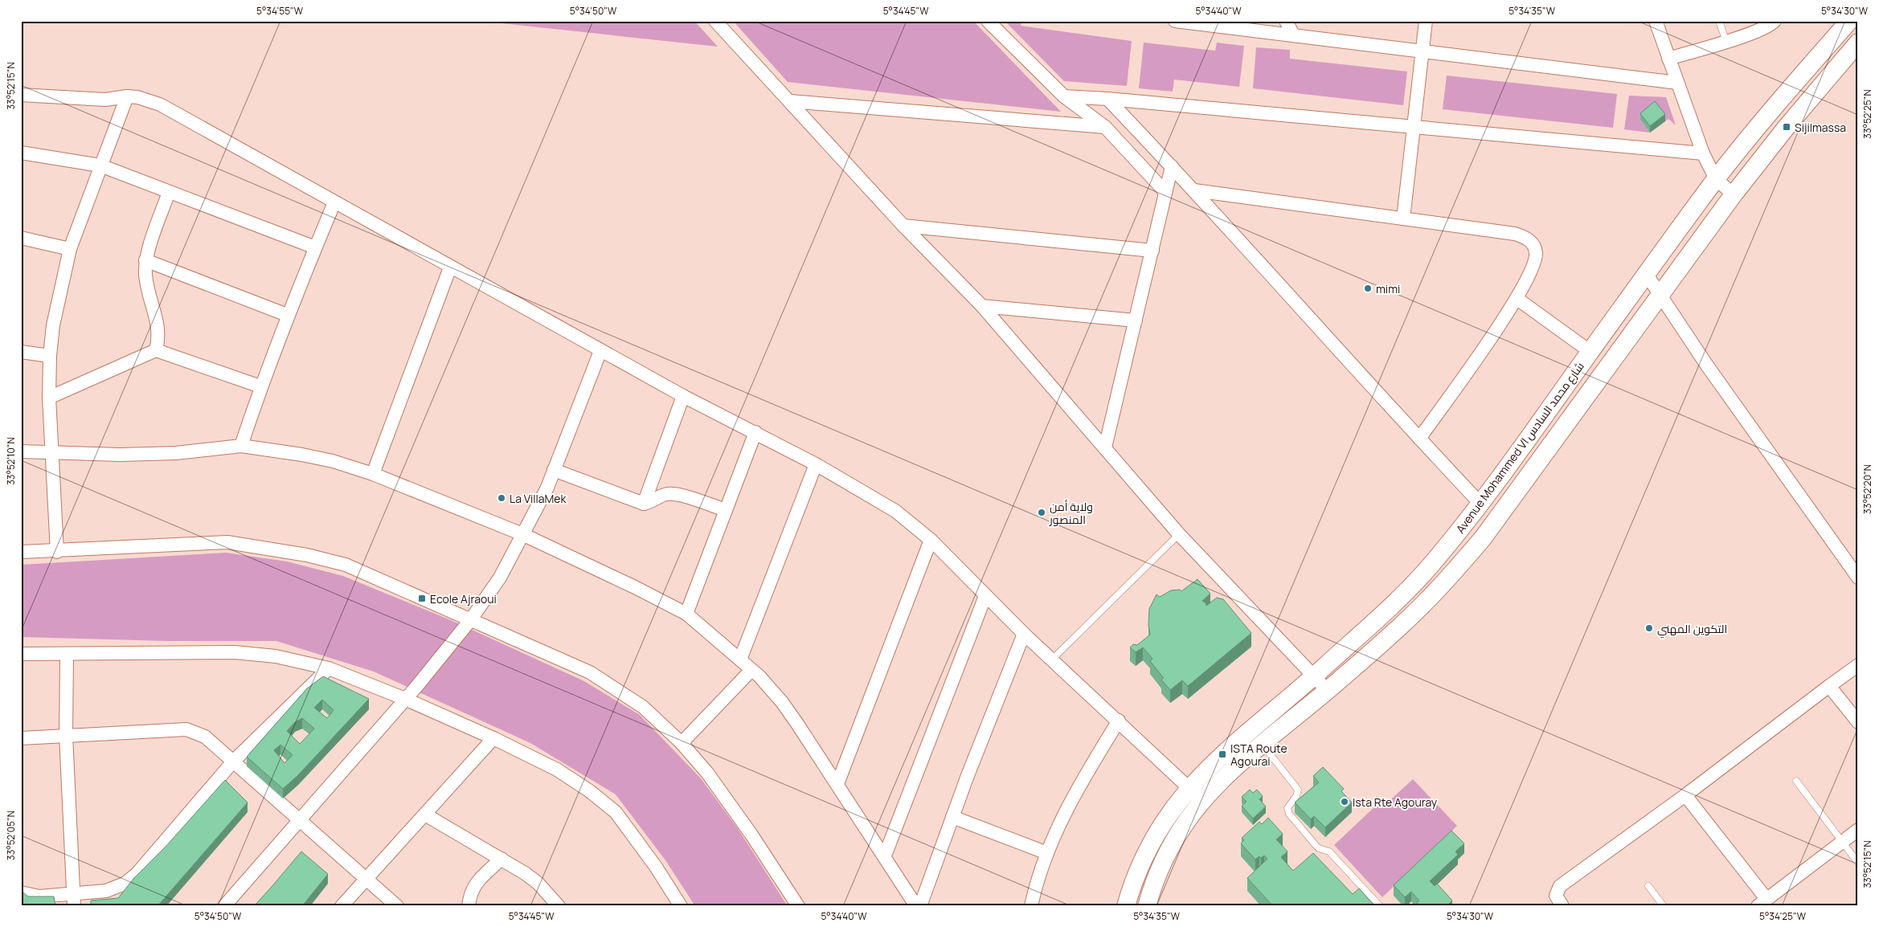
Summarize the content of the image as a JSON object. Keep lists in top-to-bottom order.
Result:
{
  "streets": {
    "main road": ["Avenue Mohammed VI شارع محمد السادس"]
  },
  "places": {
    "transit": ["Sijilmassa", "Ecole Ajraoui", "ISTA Route Agourai"],
    "other": [
      "mimi",
      "La VillaMek",
      "ولاية أمن المنصور",
      "التكوين المهني",
      "Ista Rte Agouray"
    ]
  },
  "coordinates": [
    "5°34'55\"W",
    "5°34'50\"W",
    "5°34'45\"W",
    "5°34'40\"W",
    "5°34'35\"W",
    "5°34'30\"W",
    "33°52'15\"N",
    "33°52'25\"N",
    "33°52'10\"N",
    "33°52'20\"N",
    "33°52'05\"N",
    "5°34'25\"W"
  ]
}
